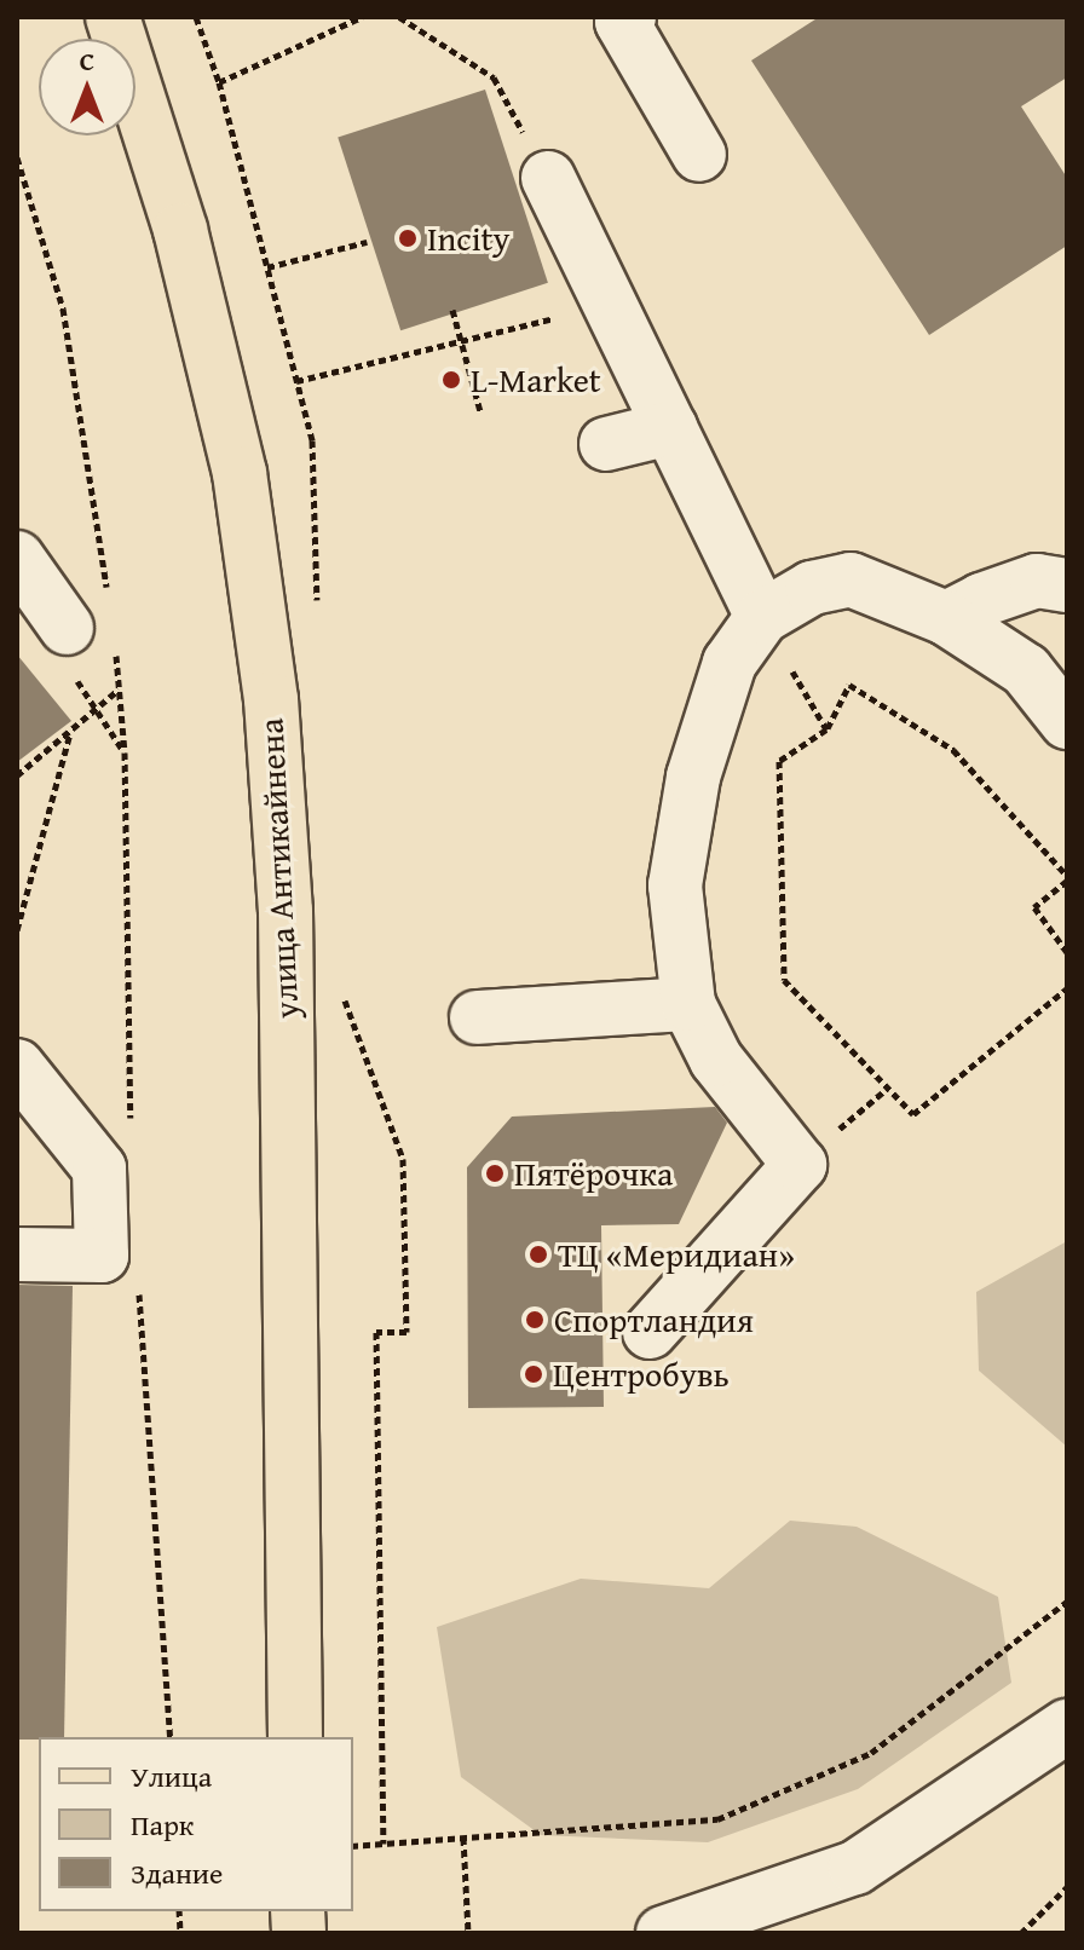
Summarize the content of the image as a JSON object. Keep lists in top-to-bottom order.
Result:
{
  "streets": {
    "main road": ["улица Антикайнена"]
  },
  "places": [
    "Incity",
    "L-Market",
    "Пятёрочка",
    "ТЦ «Меридиан»",
    "Спортландия",
    "Центробувь"
  ],
  "legend": ["Улица", "Парк", "Здание"],
  "north": "top"
}
